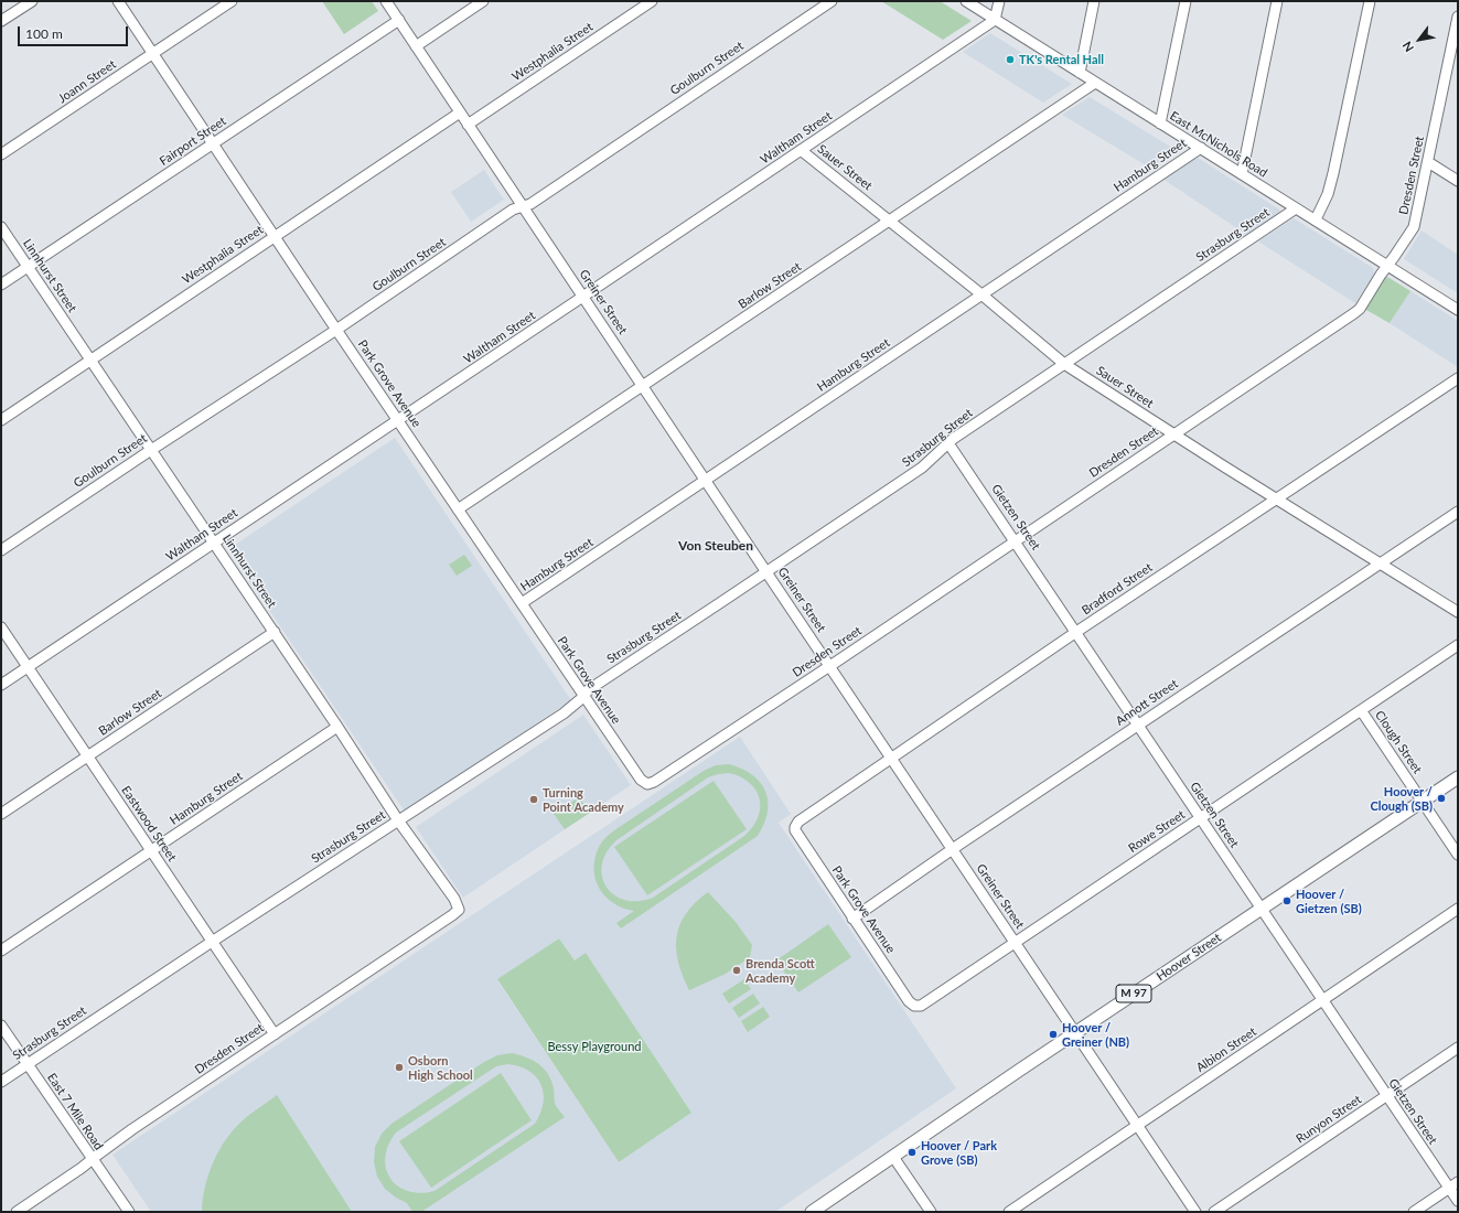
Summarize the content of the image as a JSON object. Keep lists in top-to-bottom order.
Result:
{
  "streets": {
    "main road": ["Hoover Street", "M 97"],
    "street": [
      "Westphalia Street",
      "Goulburn Street",
      "Joann Street",
      "Waltham Street",
      "Fairport Street",
      "East McNichols Road",
      "Hamburg Street",
      "Sauer Street",
      "Dresden Street",
      "Strasburg Street",
      "Linnhurst Street",
      "Barlow Street",
      "Greiner Street",
      "Park Grove Avenue",
      "Gietzen Street",
      "Bradford Street",
      "Annott Street",
      "Clough Street",
      "Eastwood Street",
      "Rowe Street",
      "Albion Street",
      "East 7 Mile Road",
      "Runyon Street"
    ]
  },
  "crossings": [
    ["Westphalia Street", "Linnhurst Street"],
    ["Westphalia Street", "Greiner Street"],
    ["Westphalia Street", "Park Grove Avenue"],
    ["Goulburn Street", "Linnhurst Street"],
    ["Goulburn Street", "Greiner Street"],
    ["Goulburn Street", "Park Grove Avenue"],
    ["Joann Street", "Park Grove Avenue"],
    ["Waltham Street", "East McNichols Road"],
    ["Waltham Street", "Sauer Street"],
    ["Waltham Street", "Linnhurst Street"],
    ["Waltham Street", "Greiner Street"],
    ["Waltham Street", "Park Grove Avenue"],
    ["Waltham Street", "Eastwood Street"],
    ["Fairport Street", "Linnhurst Street"],
    ["Fairport Street", "Greiner Street"],
    ["Fairport Street", "Park Grove Avenue"],
    ["East McNichols Road", "Hamburg Street"],
    ["East McNichols Road", "Dresden Street"],
    ["East McNichols Road", "Strasburg Street"],
    ["East McNichols Road", "Barlow Street"],
    ["Hamburg Street", "Sauer Street"],
    ["Hamburg Street", "Linnhurst Street"],
    ["Hamburg Street", "Greiner Street"],
    ["Hamburg Street", "Park Grove Avenue"],
    ["Hamburg Street", "Eastwood Street"],
    ["Sauer Street", "Dresden Street"],
    ["Sauer Street", "Strasburg Street"],
    ["Sauer Street", "Barlow Street"],
    ["Sauer Street", "Bradford Street"],
    ["Sauer Street", "Annott Street"],
    ["Dresden Street", "Linnhurst Street"],
    ["Dresden Street", "Greiner Street"],
    ["Dresden Street", "Park Grove Avenue"],
    ["Dresden Street", "Gietzen Street"],
    ["Dresden Street", "Eastwood Street"],
    ["Dresden Street", "East 7 Mile Road"],
    ["Strasburg Street", "Linnhurst Street"],
    ["Strasburg Street", "Greiner Street"],
    ["Strasburg Street", "Park Grove Avenue"],
    ["Strasburg Street", "Gietzen Street"],
    ["Strasburg Street", "Eastwood Street"],
    ["Strasburg Street", "East 7 Mile Road"],
    ["Linnhurst Street", "Barlow Street"],
    ["Barlow Street", "Greiner Street"],
    ["Barlow Street", "Park Grove Avenue"],
    ["Barlow Street", "Eastwood Street"],
    ["Greiner Street", "Bradford Street"],
    ["Greiner Street", "Annott Street"],
    ["Greiner Street", "Rowe Street"],
    ["Greiner Street", "Hoover Street"],
    ["Greiner Street", "Albion Street"],
    ["Park Grove Avenue", "Bradford Street"],
    ["Park Grove Avenue", "Annott Street"],
    ["Park Grove Avenue", "Rowe Street"],
    ["Gietzen Street", "Bradford Street"],
    ["Gietzen Street", "Annott Street"],
    ["Gietzen Street", "Rowe Street"],
    ["Gietzen Street", "Hoover Street"],
    ["Gietzen Street", "Albion Street"],
    ["Gietzen Street", "Runyon Street"],
    ["Clough Street", "Rowe Street"],
    ["Clough Street", "Hoover Street"]
  ],
  "districts": ["Von Steuben"],
  "parks": ["Bessy Playground"],
  "places": [
    "TK's Rental Hall",
    "Hoover / Clough (SB)",
    "Turning Point Academy",
    "Hoover / Gietzen (SB)",
    "Brenda Scott Academy",
    "Hoover / Greiner (NB)",
    "Osborn High School",
    "Hoover / Park Grove (SB)"
  ],
  "scale_bar": "100 m",
  "north": "bottom left"
}
